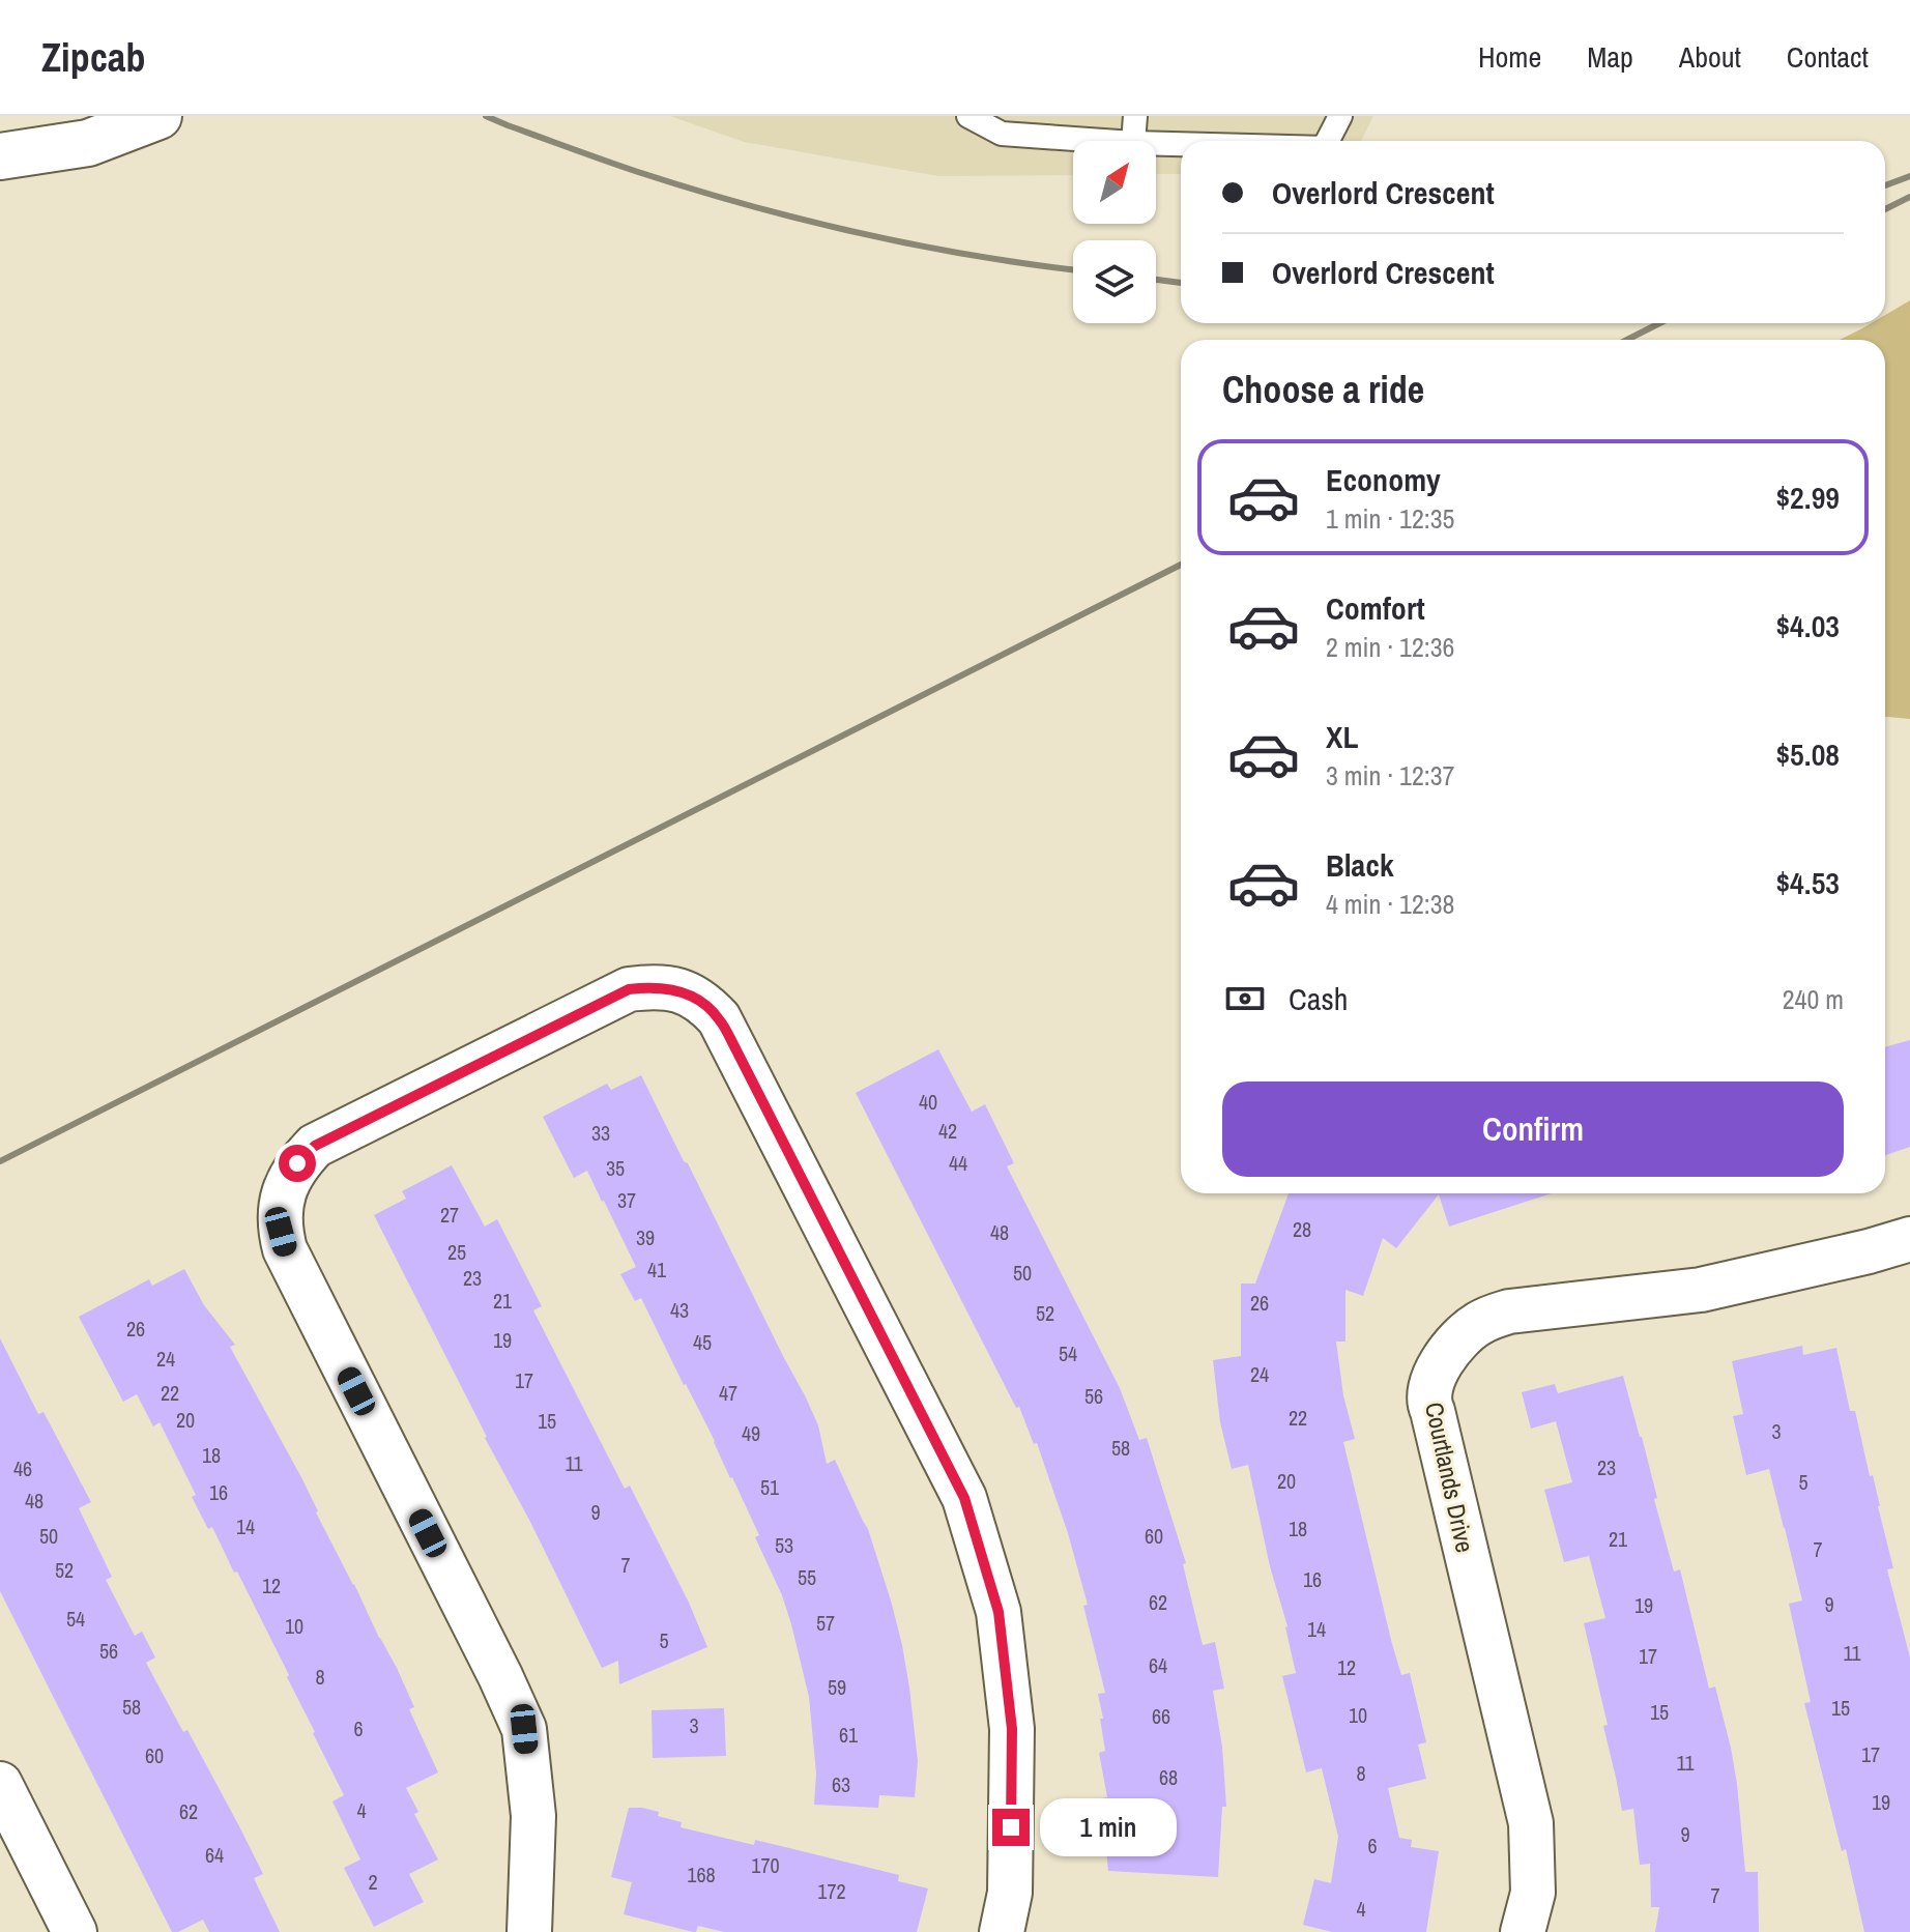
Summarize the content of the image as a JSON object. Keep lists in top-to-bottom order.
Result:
{
  "streets": {
    "street": ["Courtlands Drive"]
  },
  "house_numbers": [
    "40",
    "42",
    "33",
    "44",
    "35",
    "37",
    "27",
    "28",
    "48",
    "39",
    "25",
    "41",
    "50",
    "23",
    "21",
    "26",
    "43",
    "52",
    "26",
    "19",
    "45",
    "54",
    "24",
    "24",
    "17",
    "22",
    "47",
    "56",
    "22",
    "20",
    "15",
    "3",
    "49",
    "58",
    "18",
    "11",
    "23",
    "46",
    "20",
    "5",
    "51",
    "16",
    "48",
    "9",
    "14",
    "18",
    "50",
    "60",
    "21",
    "53",
    "7",
    "7",
    "52",
    "55",
    "16",
    "12",
    "62",
    "9",
    "19",
    "54",
    "57",
    "10",
    "14",
    "5",
    "56",
    "11",
    "17",
    "64",
    "12",
    "8",
    "59",
    "58",
    "15",
    "15",
    "10",
    "66",
    "3",
    "6",
    "61",
    "17",
    "60",
    "11",
    "8",
    "68",
    "63",
    "19",
    "4",
    "62",
    "9",
    "6",
    "64",
    "170",
    "168",
    "2",
    "172",
    "7",
    "4"
  ],
  "north": "top right",
  "page": {
    "header": "Zipcab",
    "nav": [
      "Home",
      "Map",
      "About",
      "Contact"
    ],
    "banner": ["Overlord Crescent", "Overlord Crescent"],
    "heading": "Choose a ride",
    "list": [
      {
        "name": "Economy",
        "note": "1 min · 12:35",
        "value": "$2.99"
      },
      {
        "name": "Comfort",
        "note": "2 min · 12:36",
        "value": "$4.03"
      },
      {
        "name": "XL",
        "note": "3 min · 12:37",
        "value": "$5.08"
      },
      {
        "name": "Black",
        "note": "4 min · 12:38",
        "value": "$4.53"
      }
    ],
    "pay": ["Cash", "240 m"],
    "buttons": "Confirm",
    "bubble": "1 min"
  }
}
